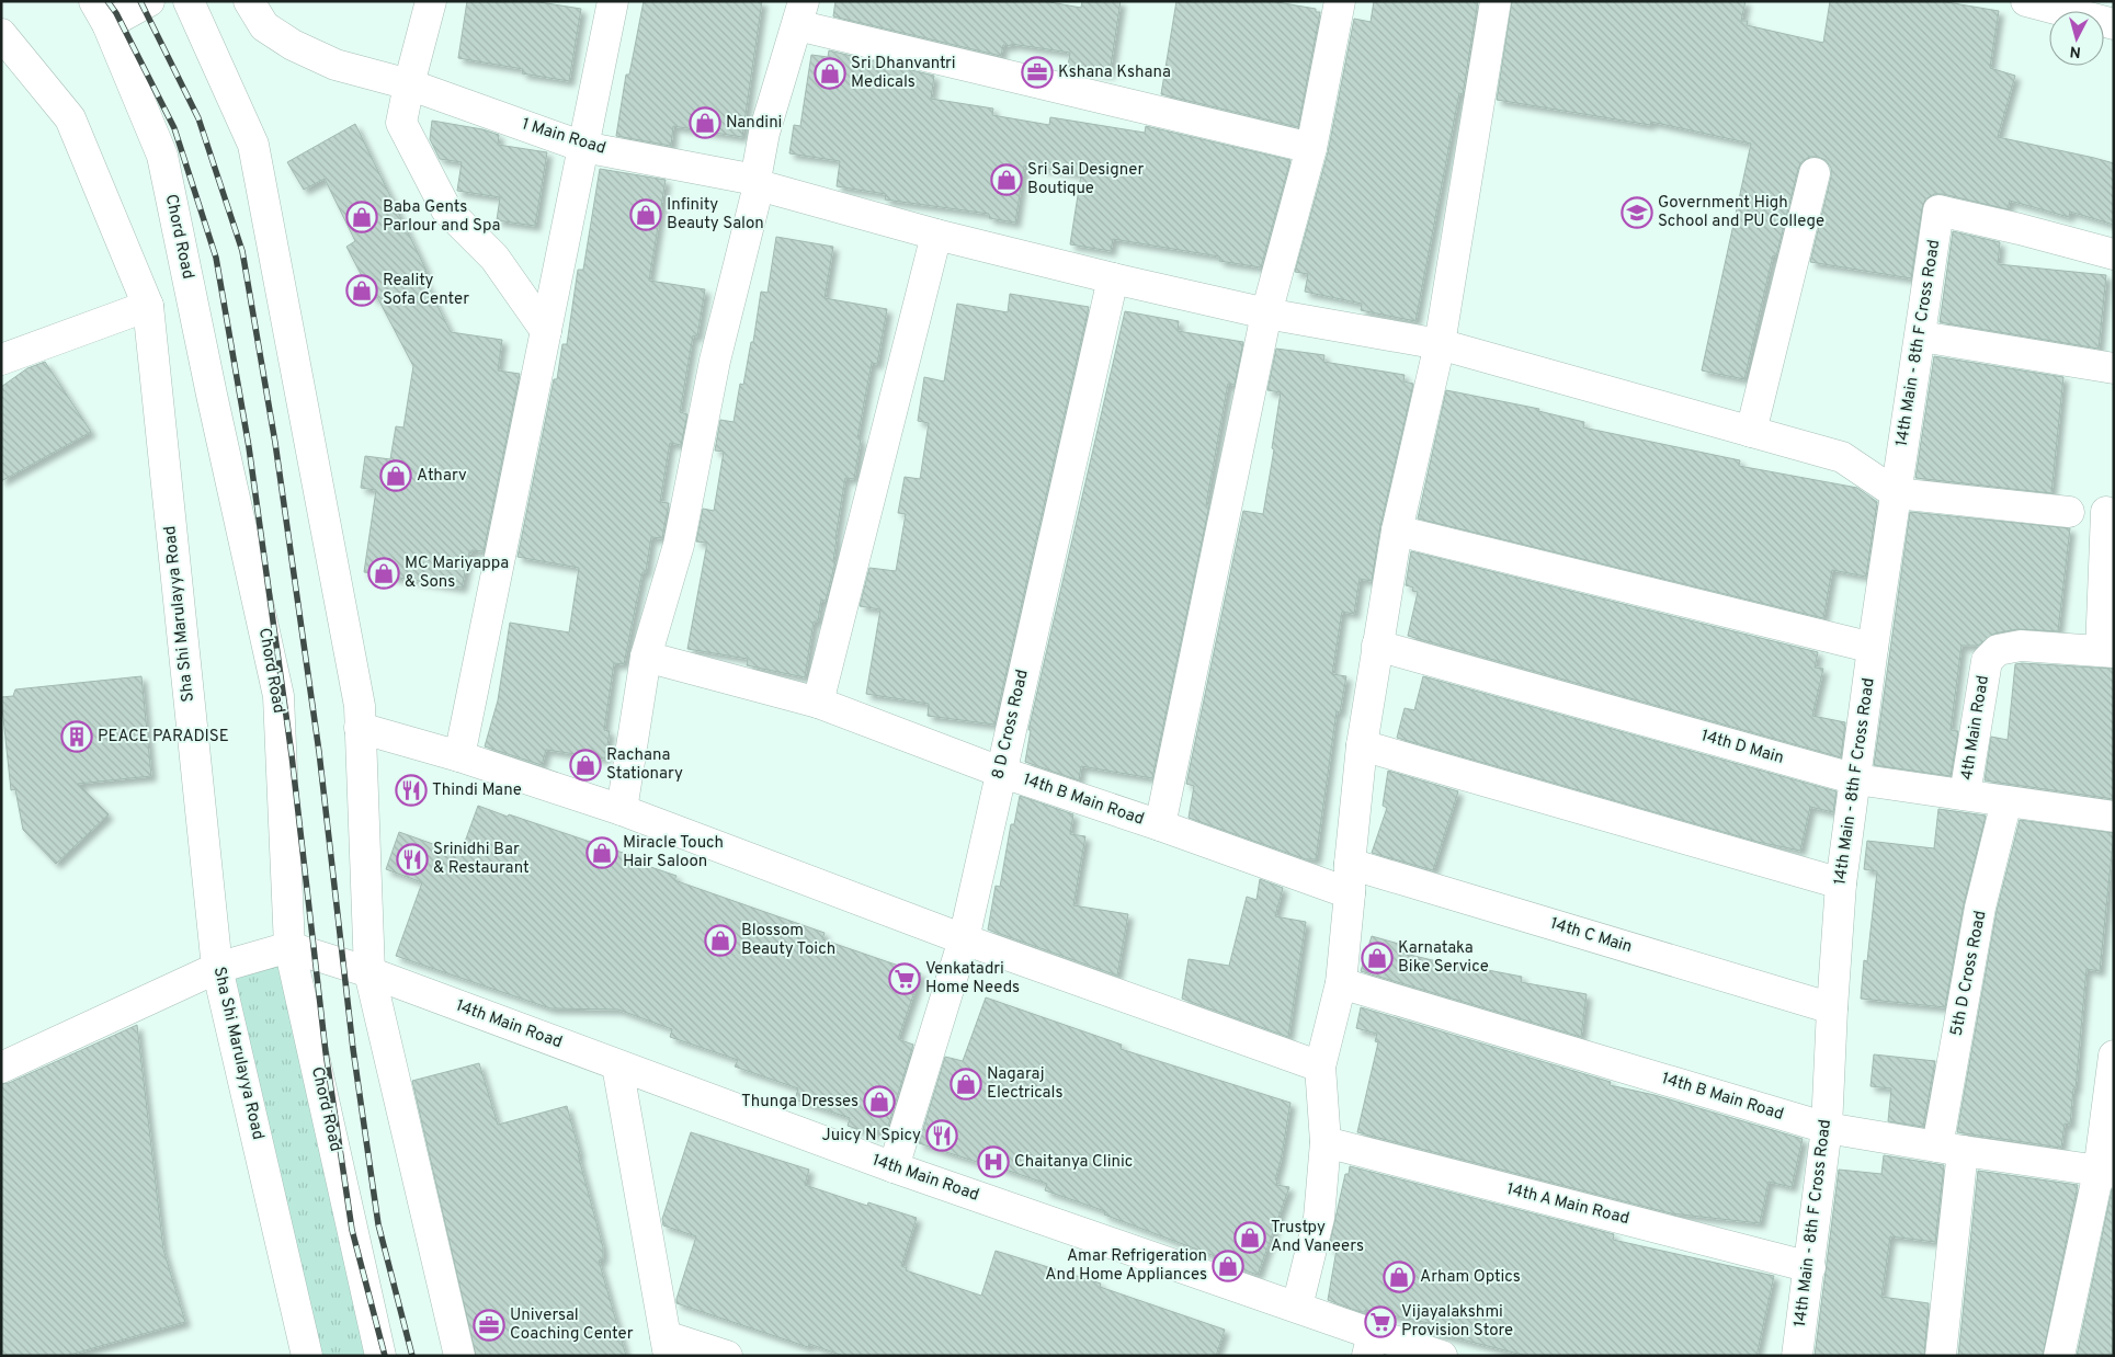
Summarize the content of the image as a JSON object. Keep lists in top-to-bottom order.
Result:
{
  "streets": {
    "street": [
      "1 Main Road",
      "Chord Road",
      "14th Main - 8th F Cross Road",
      "Sha Shi Marulayya Road",
      "8 D Cross Road",
      "4th Main Road",
      "14th D Main",
      "14th B Main Road",
      "14th C Main",
      "5th D Cross Road",
      "14th Main Road",
      "14th A Main Road"
    ]
  },
  "crossings": [
    ["1 Main Road", "14th Main - 8th F Cross Road"],
    ["1 Main Road", "8 D Cross Road"],
    ["Chord Road", "14th Main Road"],
    ["14th Main - 8th F Cross Road", "14th D Main"],
    ["14th Main - 8th F Cross Road", "14th B Main Road"],
    ["14th Main - 8th F Cross Road", "14th C Main"],
    ["14th Main - 8th F Cross Road", "14th A Main Road"],
    ["8 D Cross Road", "14th B Main Road"],
    ["8 D Cross Road", "14th Main Road"],
    ["4th Main Road", "14th D Main"],
    ["14th D Main", "5th D Cross Road"],
    ["14th B Main Road", "5th D Cross Road"]
  ],
  "places": {
    "office": ["Kshana Kshana", "Universal Coaching Center"],
    "shop": [
      "Sri Dhanvantri Medicals",
      "Nandini",
      "Sri Sai Designer Boutique",
      "Infinity Beauty Salon",
      "Baba Gents Parlour and Spa",
      "Reality Sofa Center",
      "Atharv",
      "MC Mariyappa & Sons",
      "Rachana Stationary",
      "Miracle Touch Hair Saloon",
      "Blossom Beauty Toich",
      "Karnataka Bike Service",
      "Nagaraj Electricals",
      "Thunga Dresses",
      "Trustpy And Vaneers",
      "Amar Refrigeration And Home Appliances",
      "Arham Optics"
    ],
    "school or university": ["Government High School and PU College"],
    "building": ["PEACE PARADISE"],
    "restaurant": ["Thindi Mane", "Srinidhi Bar & Restaurant", "Juicy N Spicy"],
    "supermarket": ["Venkatadri Home Needs", "Vijayalakshmi Provision Store"],
    "hospital": ["Chaitanya Clinic"]
  },
  "north": "bottom"
}
